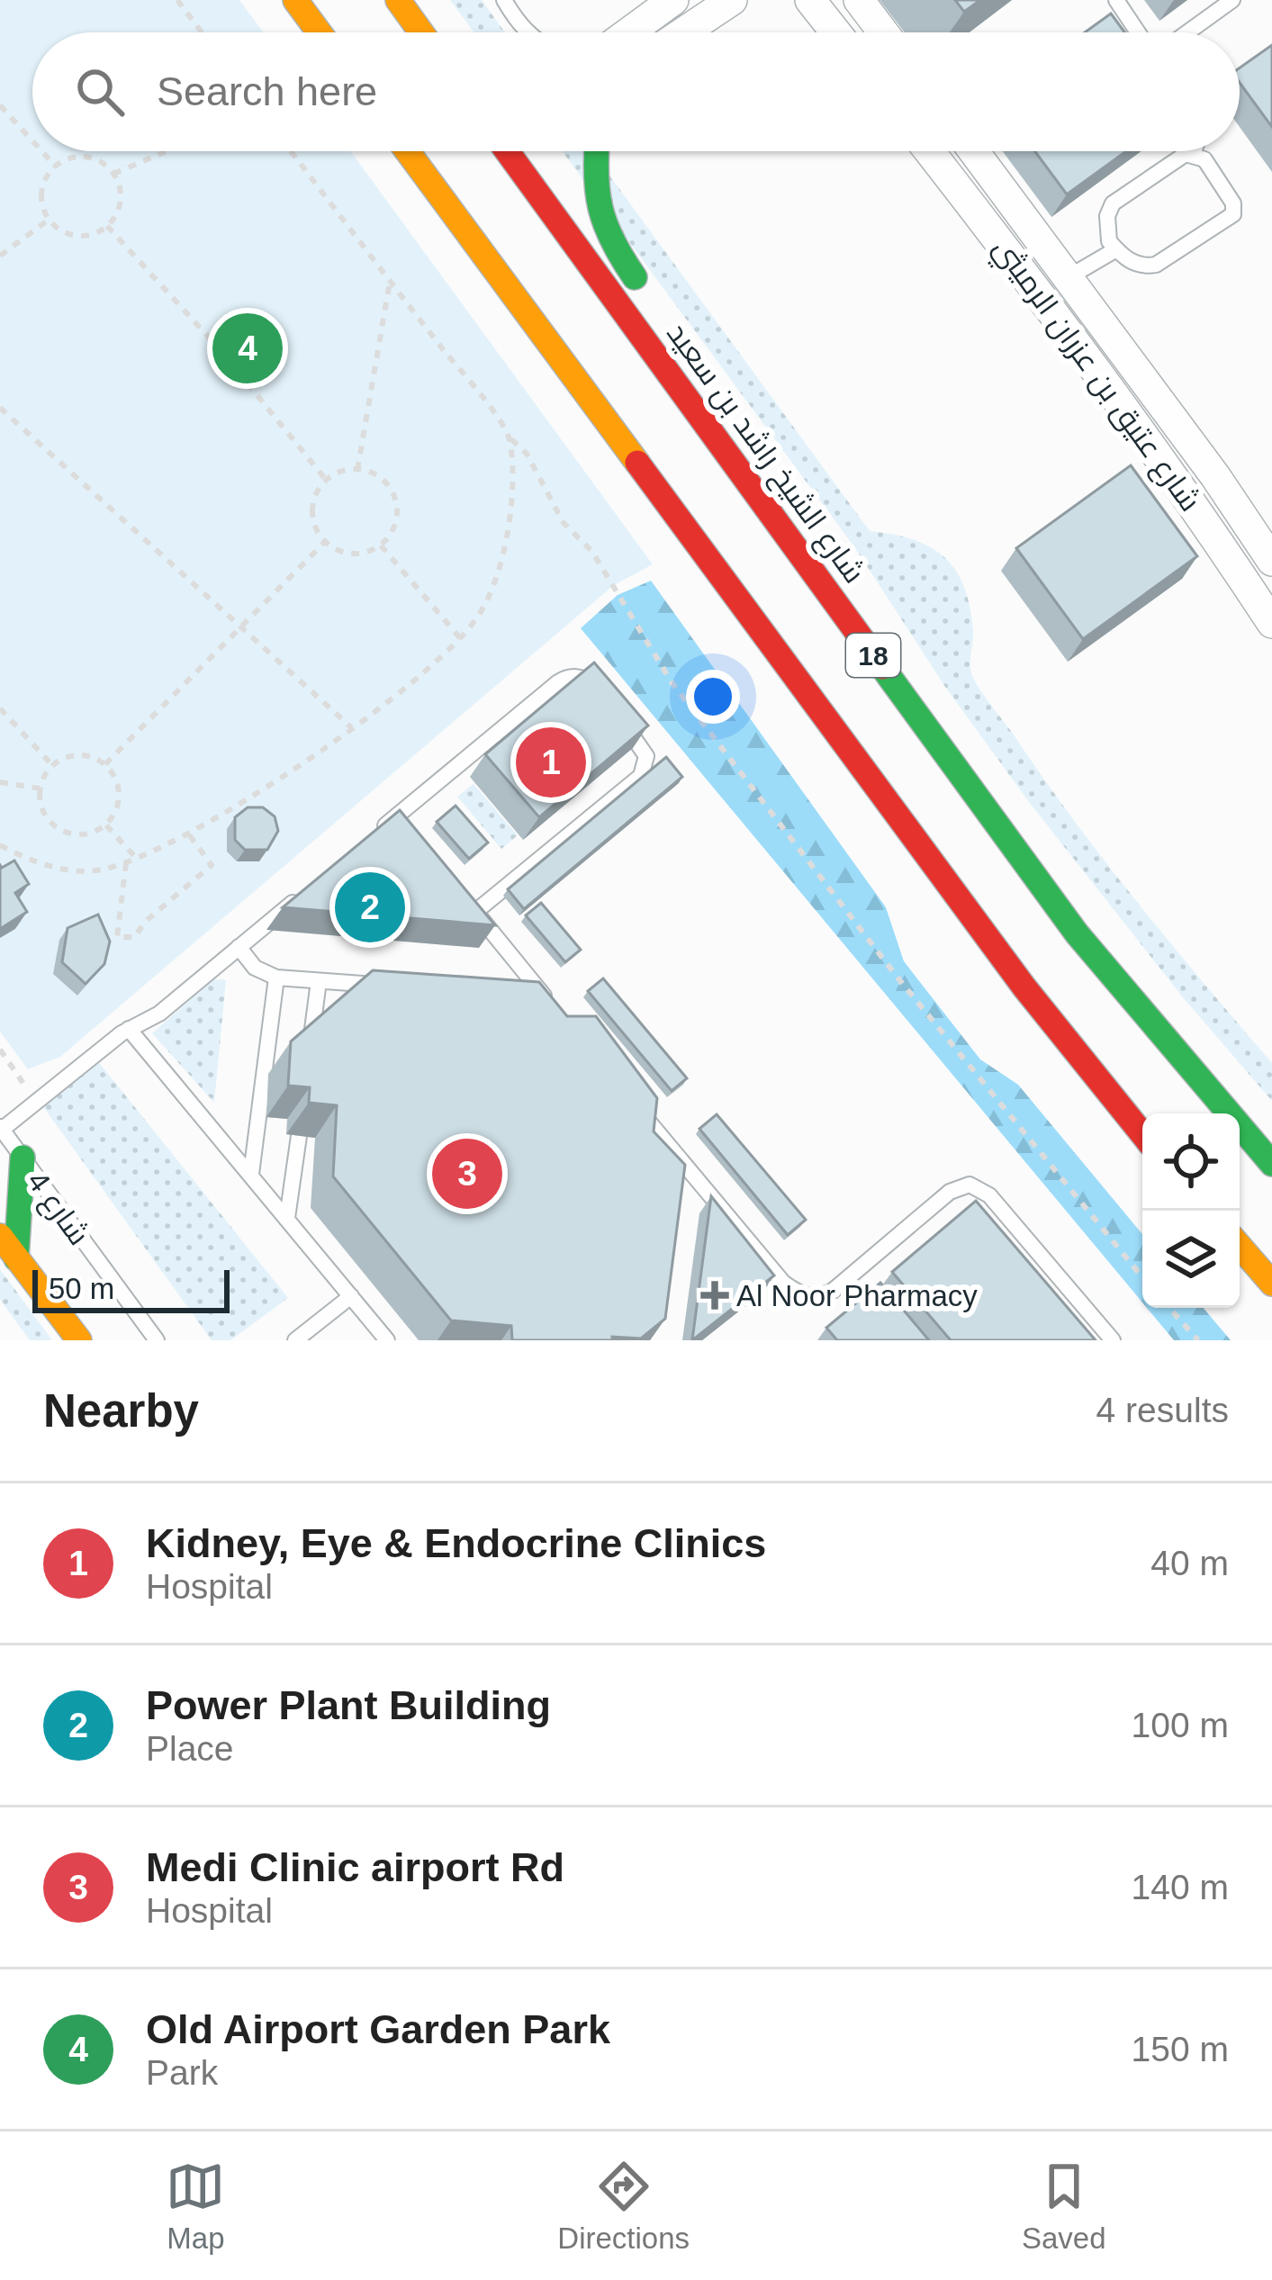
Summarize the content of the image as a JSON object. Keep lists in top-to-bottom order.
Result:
{
  "streets": {
    "main road": ["شارع الشيخ راشد بن سعيد", "18"],
    "street": ["شارع عتيق بن عزران الرميثي"],
    "lane": ["شارع 4"]
  },
  "places": {
    "health": ["Al Noor Pharmacy"]
  },
  "scale_bar": "50 m",
  "page": {
    "search": "Search here",
    "pins": [
      "4",
      "1",
      "2",
      "3"
    ],
    "scale": "50 m",
    "heading": ["Nearby", "4 results"],
    "list": [
      {
        "mark": "1",
        "name": "Kidney, Eye & Endocrine Clinics",
        "note": "Hospital",
        "value": "40 m"
      },
      {
        "mark": "2",
        "name": "Power Plant Building",
        "note": "Place",
        "value": "100 m"
      },
      {
        "mark": "3",
        "name": "Medi Clinic airport Rd",
        "note": "Hospital",
        "value": "140 m"
      },
      {
        "mark": "4",
        "name": "Old Airport Garden Park",
        "note": "Park",
        "value": "150 m"
      }
    ],
    "nav": ["Map", "Directions", "Saved"]
  }
}
